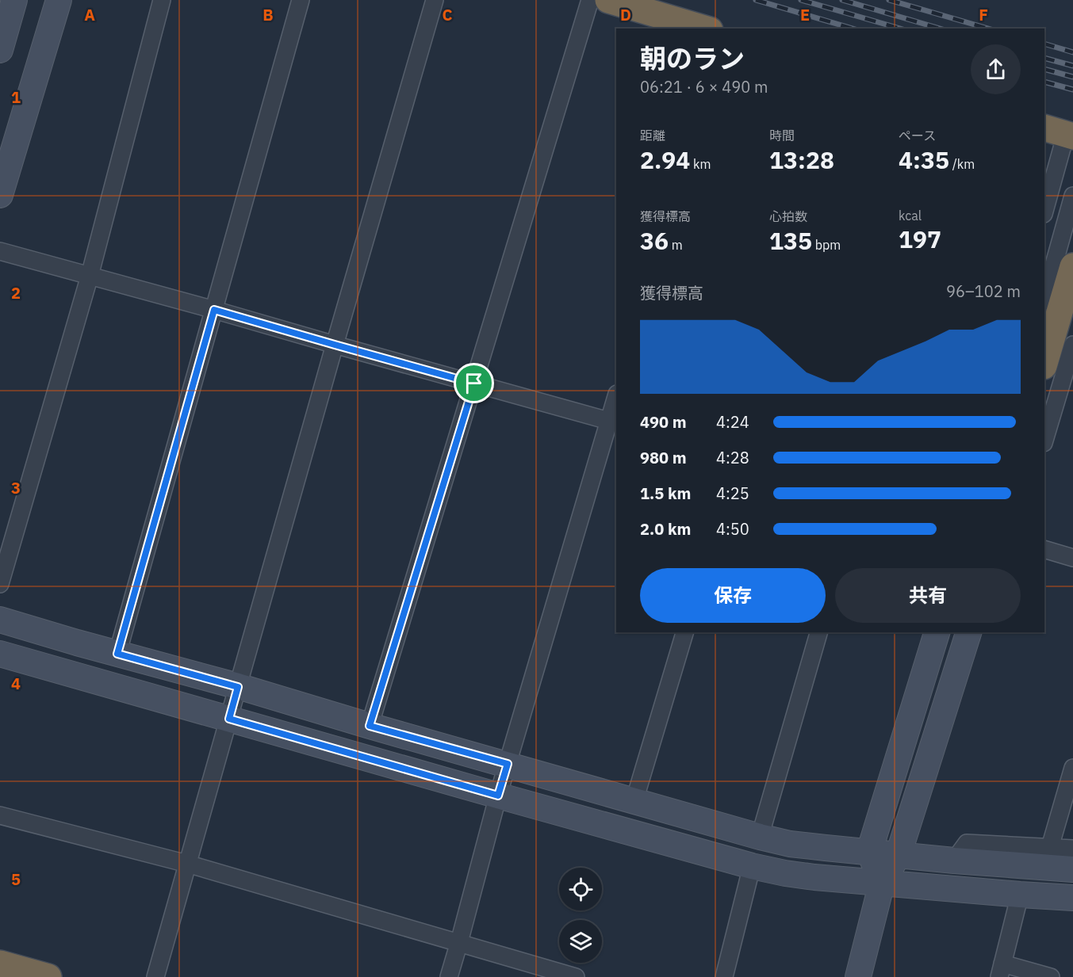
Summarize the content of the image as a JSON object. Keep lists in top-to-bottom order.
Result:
{
  "page": {
    "heading": ["朝のラン", "06:21 · 6 × 490 m"],
    "stats": [
      ["距離", "2.94 km"],
      ["時間", "13:28"],
      ["ペース", "4:35 /km"],
      ["獲得標高", "36 m"],
      ["心拍数", "135 bpm"],
      ["kcal", "197"]
    ],
    "chart": ["獲得標高", "96–102 m"],
    "list": [
      {
        "name": "490 m",
        "note": "4:24"
      },
      {
        "name": "980 m",
        "note": "4:28"
      },
      {
        "name": "1.5 km",
        "note": "4:25"
      },
      {
        "name": "2.0 km",
        "note": "4:50"
      }
    ],
    "buttons": ["保存", "共有"]
  },
  "grid": {
    "columns": [
      "A",
      "B",
      "C",
      "D",
      "E",
      "F"
    ],
    "rows": [
      "1",
      "2",
      "3",
      "4",
      "5"
    ]
  }
}
